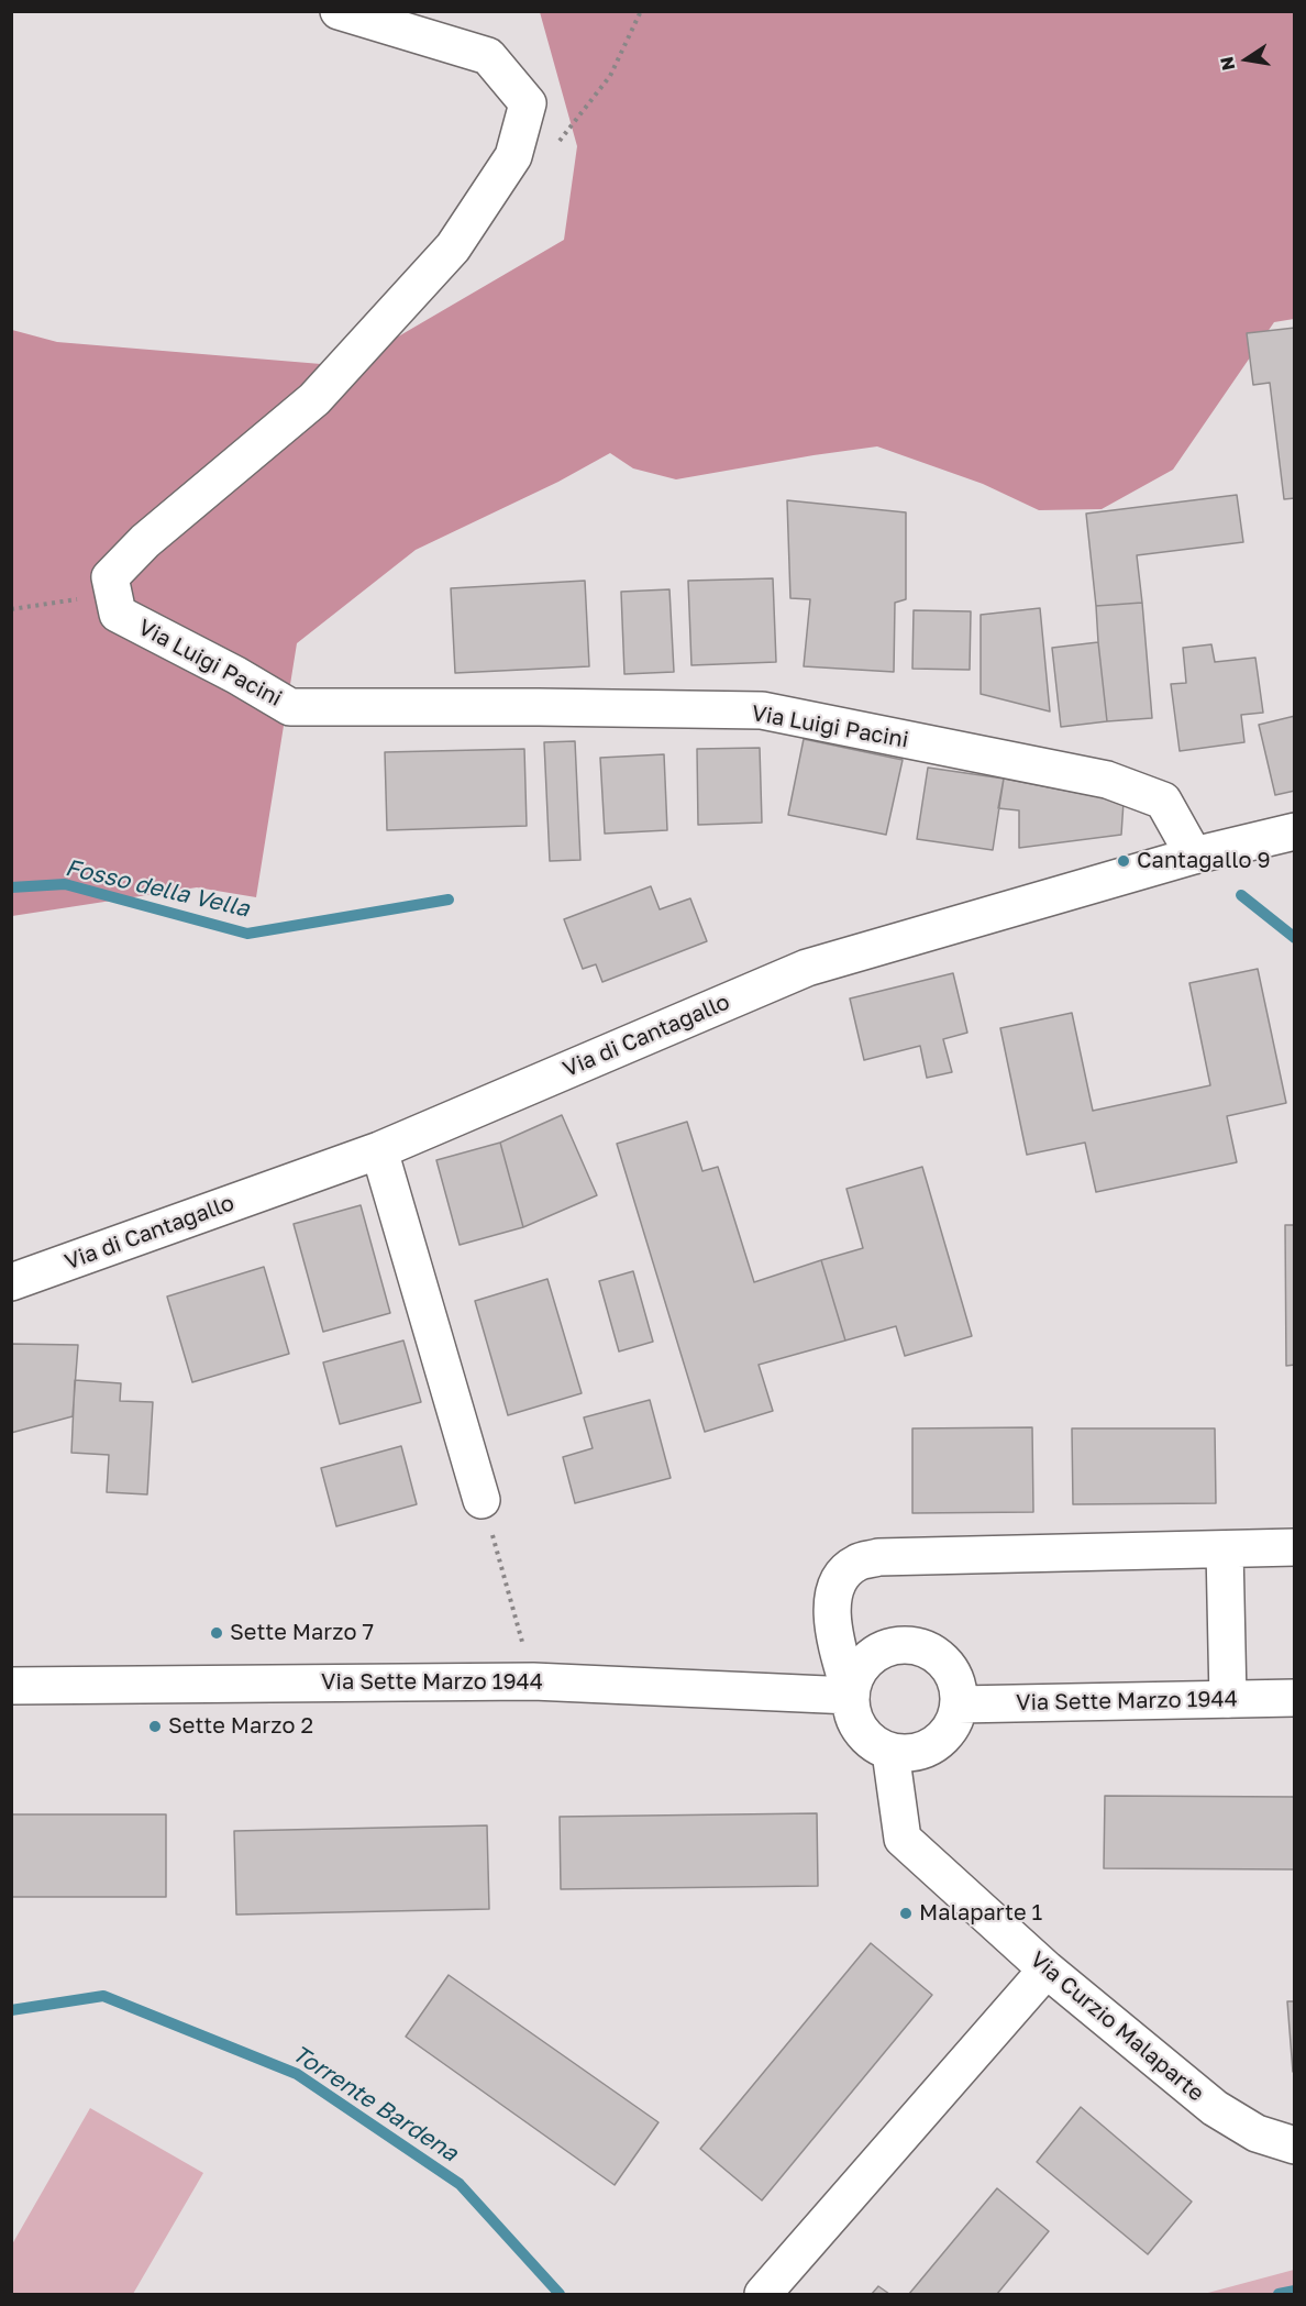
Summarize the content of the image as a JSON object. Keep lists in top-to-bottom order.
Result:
{
  "streets": {
    "street": [
      "Via Luigi Pacini",
      "Via di Cantagallo",
      "Via Sette Marzo 1944",
      "Via Curzio Malaparte"
    ]
  },
  "crossings": [
    ["Via Luigi Pacini", "Via di Cantagallo"],
    ["Via Sette Marzo 1944", "Via Curzio Malaparte"]
  ],
  "water": ["Fosso della Vella", "Torrente Bardena"],
  "places": [
    "Cantagallo 9",
    "Sette Marzo 7",
    "Sette Marzo 2",
    "Malaparte 1"
  ],
  "north": "left"
}
